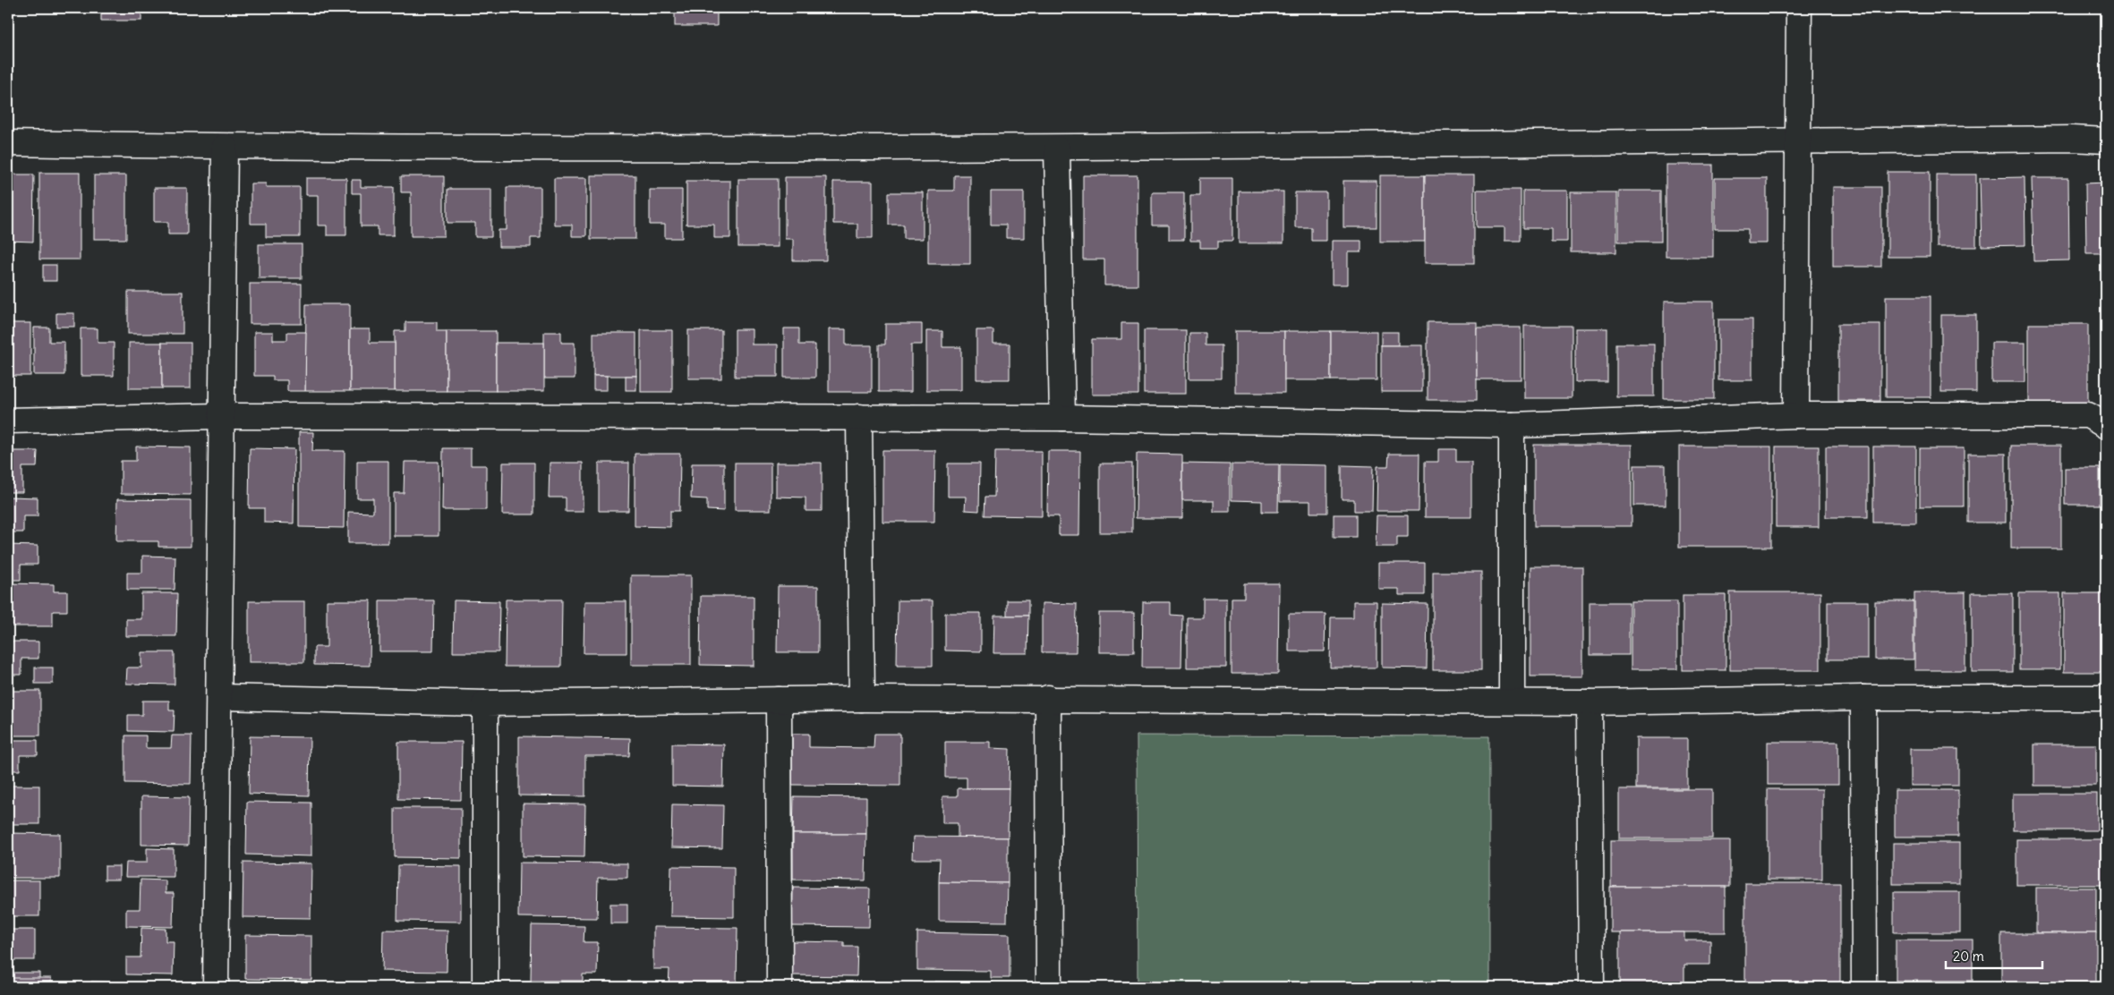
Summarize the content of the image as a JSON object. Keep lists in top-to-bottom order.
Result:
{
  "scale_bar": "20 m"
}
